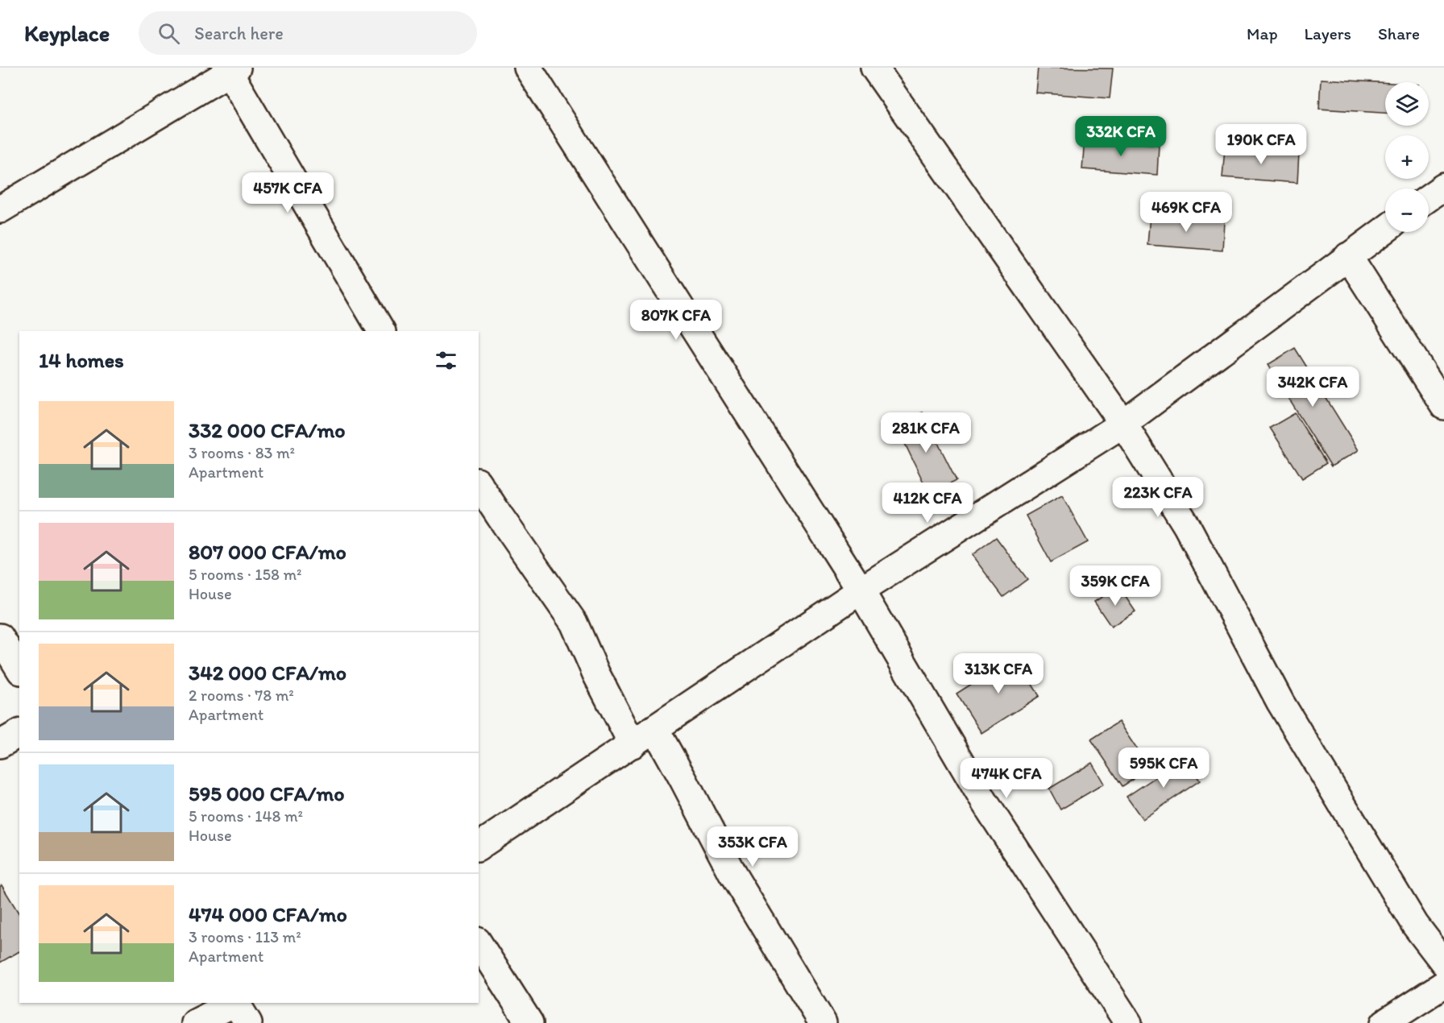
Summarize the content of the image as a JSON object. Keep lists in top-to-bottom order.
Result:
{
  "page": {
    "header": "Keyplace",
    "search": "Search here",
    "nav": ["Map", "Layers", "Share"],
    "map_buttons": ["+", "−"],
    "price": [
      "332K CFA",
      "190K CFA",
      "457K CFA",
      "469K CFA",
      "807K CFA",
      "342K CFA",
      "281K CFA",
      "223K CFA",
      "412K CFA",
      "359K CFA",
      "313K CFA",
      "595K CFA",
      "474K CFA",
      "353K CFA"
    ],
    "heading": "14 homes",
    "list": [
      {
        "name": "332 000 CFA/mo",
        "note": "3 rooms · 83 m² · Apartment"
      },
      {
        "name": "807 000 CFA/mo",
        "note": "5 rooms · 158 m² · House"
      },
      {
        "name": "342 000 CFA/mo",
        "note": "2 rooms · 78 m² · Apartment"
      },
      {
        "name": "595 000 CFA/mo",
        "note": "5 rooms · 148 m² · House"
      },
      {
        "name": "474 000 CFA/mo",
        "note": "3 rooms · 113 m² · Apartment"
      }
    ]
  }
}
